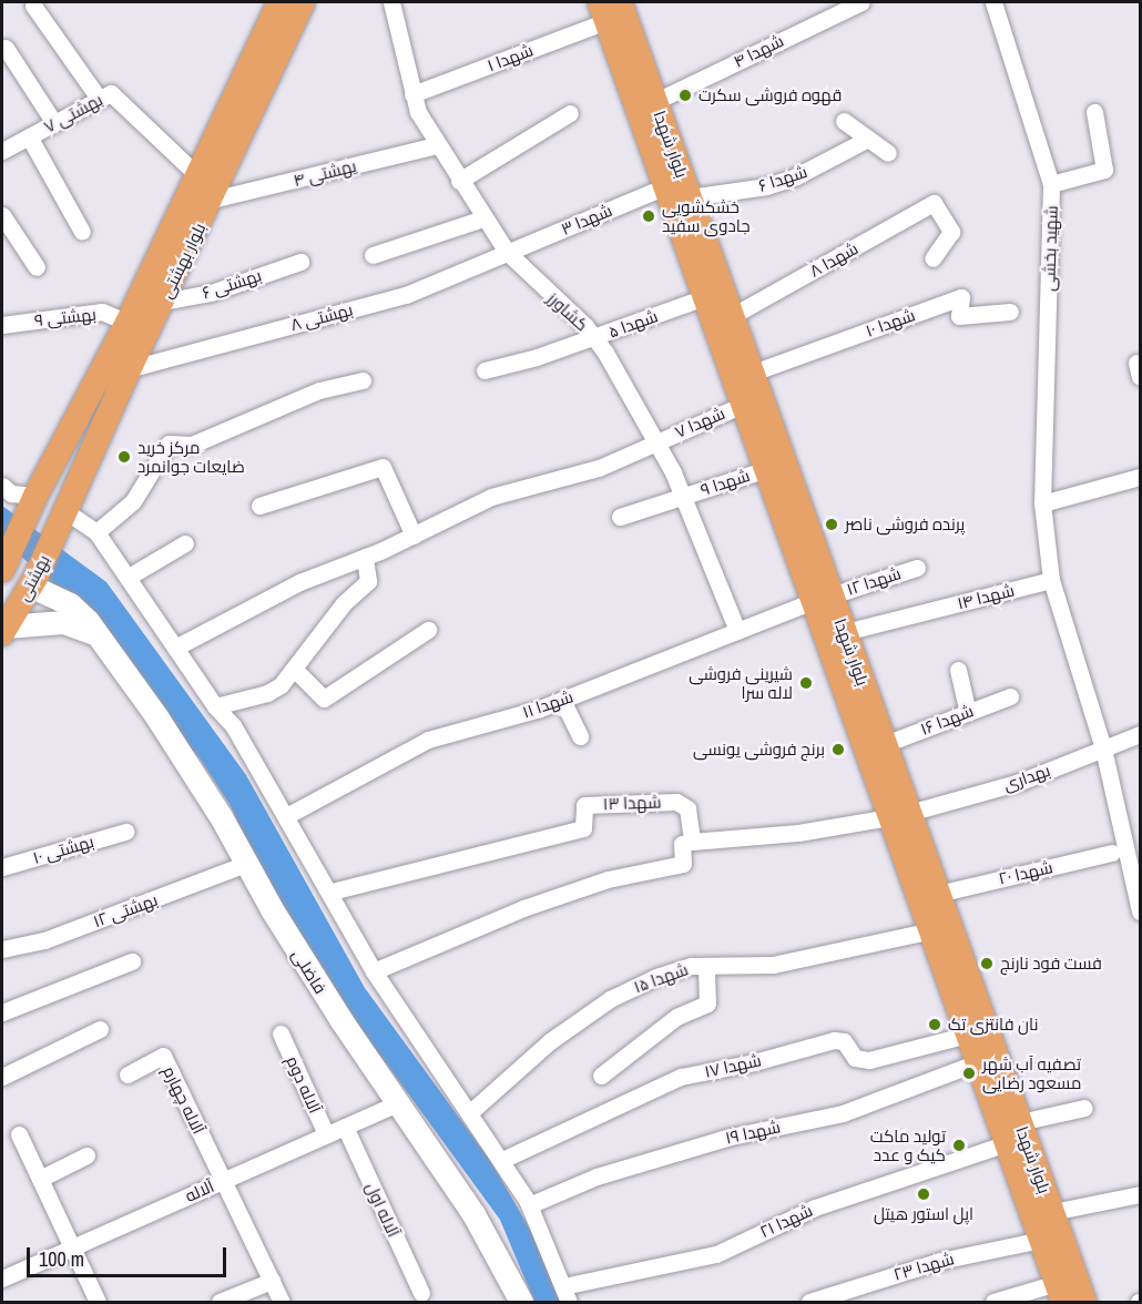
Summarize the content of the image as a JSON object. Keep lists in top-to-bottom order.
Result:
{
  "streets": {
    "main road": [
      "بلوار شهدا",
      "بلوار بهشتی",
      "بهشتی",
      "فاضلی"
    ],
    "street": [
      "شهدا ۴",
      "شهدا ۱",
      "بهشتی ۷",
      "یهشتی ۴",
      "شهدا ۶",
      "شهدا ۳",
      "شهید بخشی",
      "شهدا ۸",
      "بهشتی ۶",
      "کشاورز",
      "بهشتی ۹",
      "بهشتی ۸",
      "شهدا ۱۰",
      "شهدا ۵",
      "شهدا ۷",
      "شهدا ۹",
      "شهدا ۱۲",
      "شهدا ۱۴",
      "شهدا ۱۱",
      "شهدا ۱۶",
      "بهداری",
      "شهدا ۱۳",
      "بهشتی ۱۰",
      "شهدا ۲۰",
      "بهشتی ۱۲",
      "شهدا ۱۵",
      "شهدا ۱۷",
      "آلاله دوم",
      "آلاله چهارم",
      "شهدا ۱۹",
      "آلاله",
      "آلاله اول",
      "شهدا ۲۱",
      "شهدا ۲۳"
    ]
  },
  "crossings": [
    ["شهدا ۴", "بلوار شهدا"],
    ["شهدا ۱", "بلوار شهدا"],
    ["شهدا ۱", "کشاورز"],
    ["بهشتی ۷", "بلوار بهشتی"],
    ["بلوار شهدا", "شهدا ۶"],
    ["بلوار شهدا", "شهدا ۳"],
    ["بلوار شهدا", "شهدا ۸"],
    ["بلوار شهدا", "شهدا ۱۰"],
    ["بلوار شهدا", "شهدا ۵"],
    ["بلوار شهدا", "شهدا ۷"],
    ["بلوار شهدا", "شهدا ۹"],
    ["بلوار شهدا", "شهدا ۱۲"],
    ["بلوار شهدا", "شهدا ۱۴"],
    ["بلوار شهدا", "شهدا ۱۱"],
    ["بلوار شهدا", "شهدا ۱۶"],
    ["بلوار شهدا", "بهداری"],
    ["بلوار شهدا", "شهدا ۲۰"],
    ["بلوار شهدا", "شهدا ۱۵"],
    ["بلوار شهدا", "شهدا ۱۷"],
    ["بلوار شهدا", "شهدا ۱۹"],
    ["بلوار شهدا", "شهدا ۲۱"],
    ["بلوار شهدا", "شهدا ۲۳"],
    ["یهشتی ۴", "بلوار بهشتی"],
    ["یهشتی ۴", "کشاورز"],
    ["شهدا ۳", "کشاورز"],
    ["شهدا ۳", "بهشتی ۸"],
    ["بلوار بهشتی", "بهشتی ۶"],
    ["بلوار بهشتی", "بهشتی ۹"],
    ["بلوار بهشتی", "بهشتی ۸"],
    ["بلوار بهشتی", "بهشتی"],
    ["کشاورز", "بهشتی ۸"],
    ["کشاورز", "شهدا ۵"],
    ["کشاورز", "شهدا ۷"],
    ["کشاورز", "شهدا ۹"],
    ["کشاورز", "شهدا ۱۱"],
    ["بهشتی", "فاضلی"],
    ["شهدا ۱۲", "شهدا ۱۱"],
    ["بهشتی ۱۲", "فاضلی"],
    ["فاضلی", "آلاله"],
    ["آلاله دوم", "آلاله"],
    ["آلاله چهارم", "آلاله"],
    ["آلاله", "آلاله اول"]
  ],
  "places": [
    "قهوه فروشی سکرت",
    "خشکشویی جادوی سفید",
    "مرکز خرید ضایعات جوانمرد",
    "پرنده فروشی ناصر",
    "شیرینی فروشی لاله سرا",
    "برنج فروشی یونسی",
    "فست فود نارنج",
    "نان فانتزی تک",
    "تصفیه آب شهر مسعود رضایی",
    "تولید ماکت کیک و عدد",
    "اپل استور هیتل"
  ],
  "scale_bar": "100 m"
}
